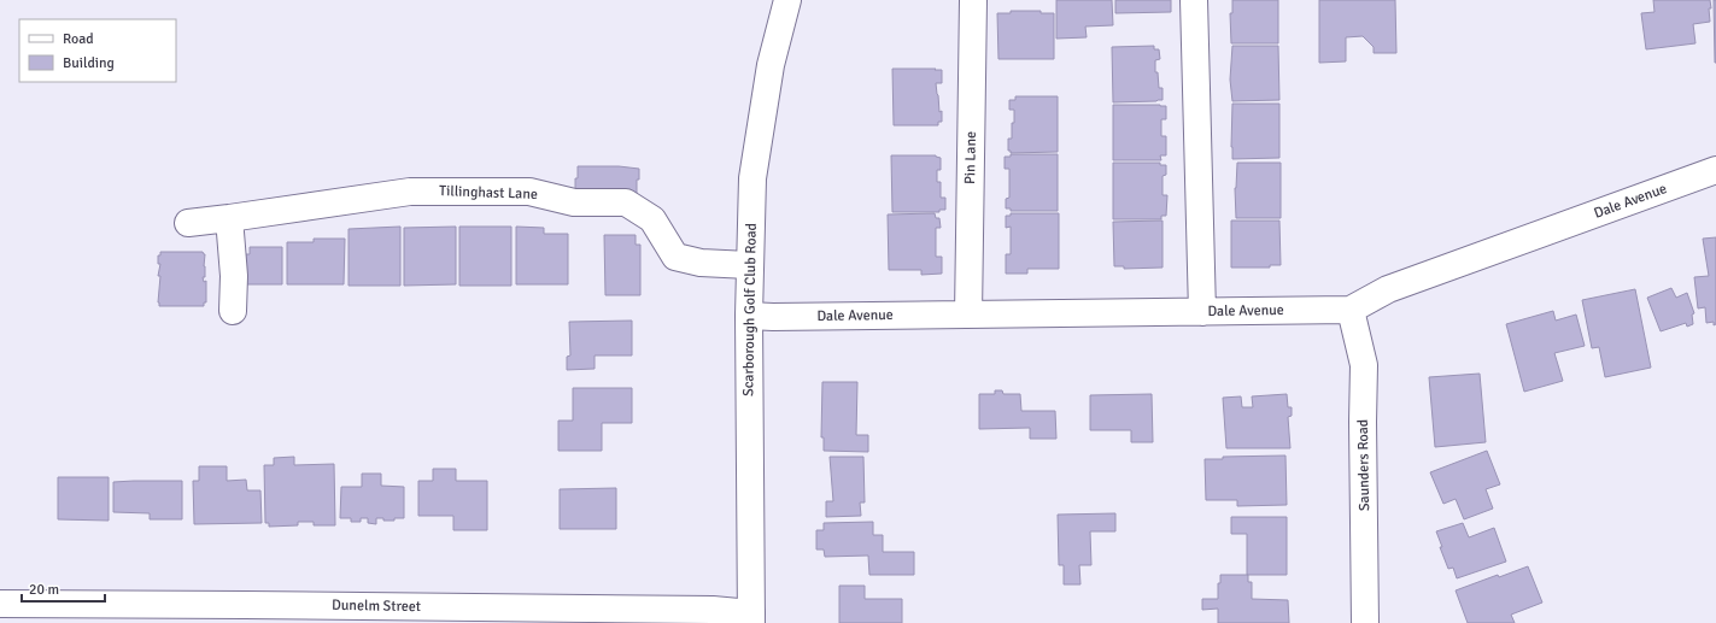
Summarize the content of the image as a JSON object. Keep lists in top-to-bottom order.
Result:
{
  "streets": {
    "street": [
      "Pin Lane",
      "Tillinghast Lane",
      "Dale Avenue",
      "Scarborough Golf Club Road",
      "Saunders Road",
      "Dunelm Street"
    ]
  },
  "crossings": [
    ["Pin Lane", "Dale Avenue"],
    ["Tillinghast Lane", "Scarborough Golf Club Road"],
    ["Dale Avenue", "Scarborough Golf Club Road"],
    ["Dale Avenue", "Saunders Road"],
    ["Scarborough Golf Club Road", "Dunelm Street"]
  ],
  "legend": ["Road", "Building"],
  "scale_bar": "20 m"
}
